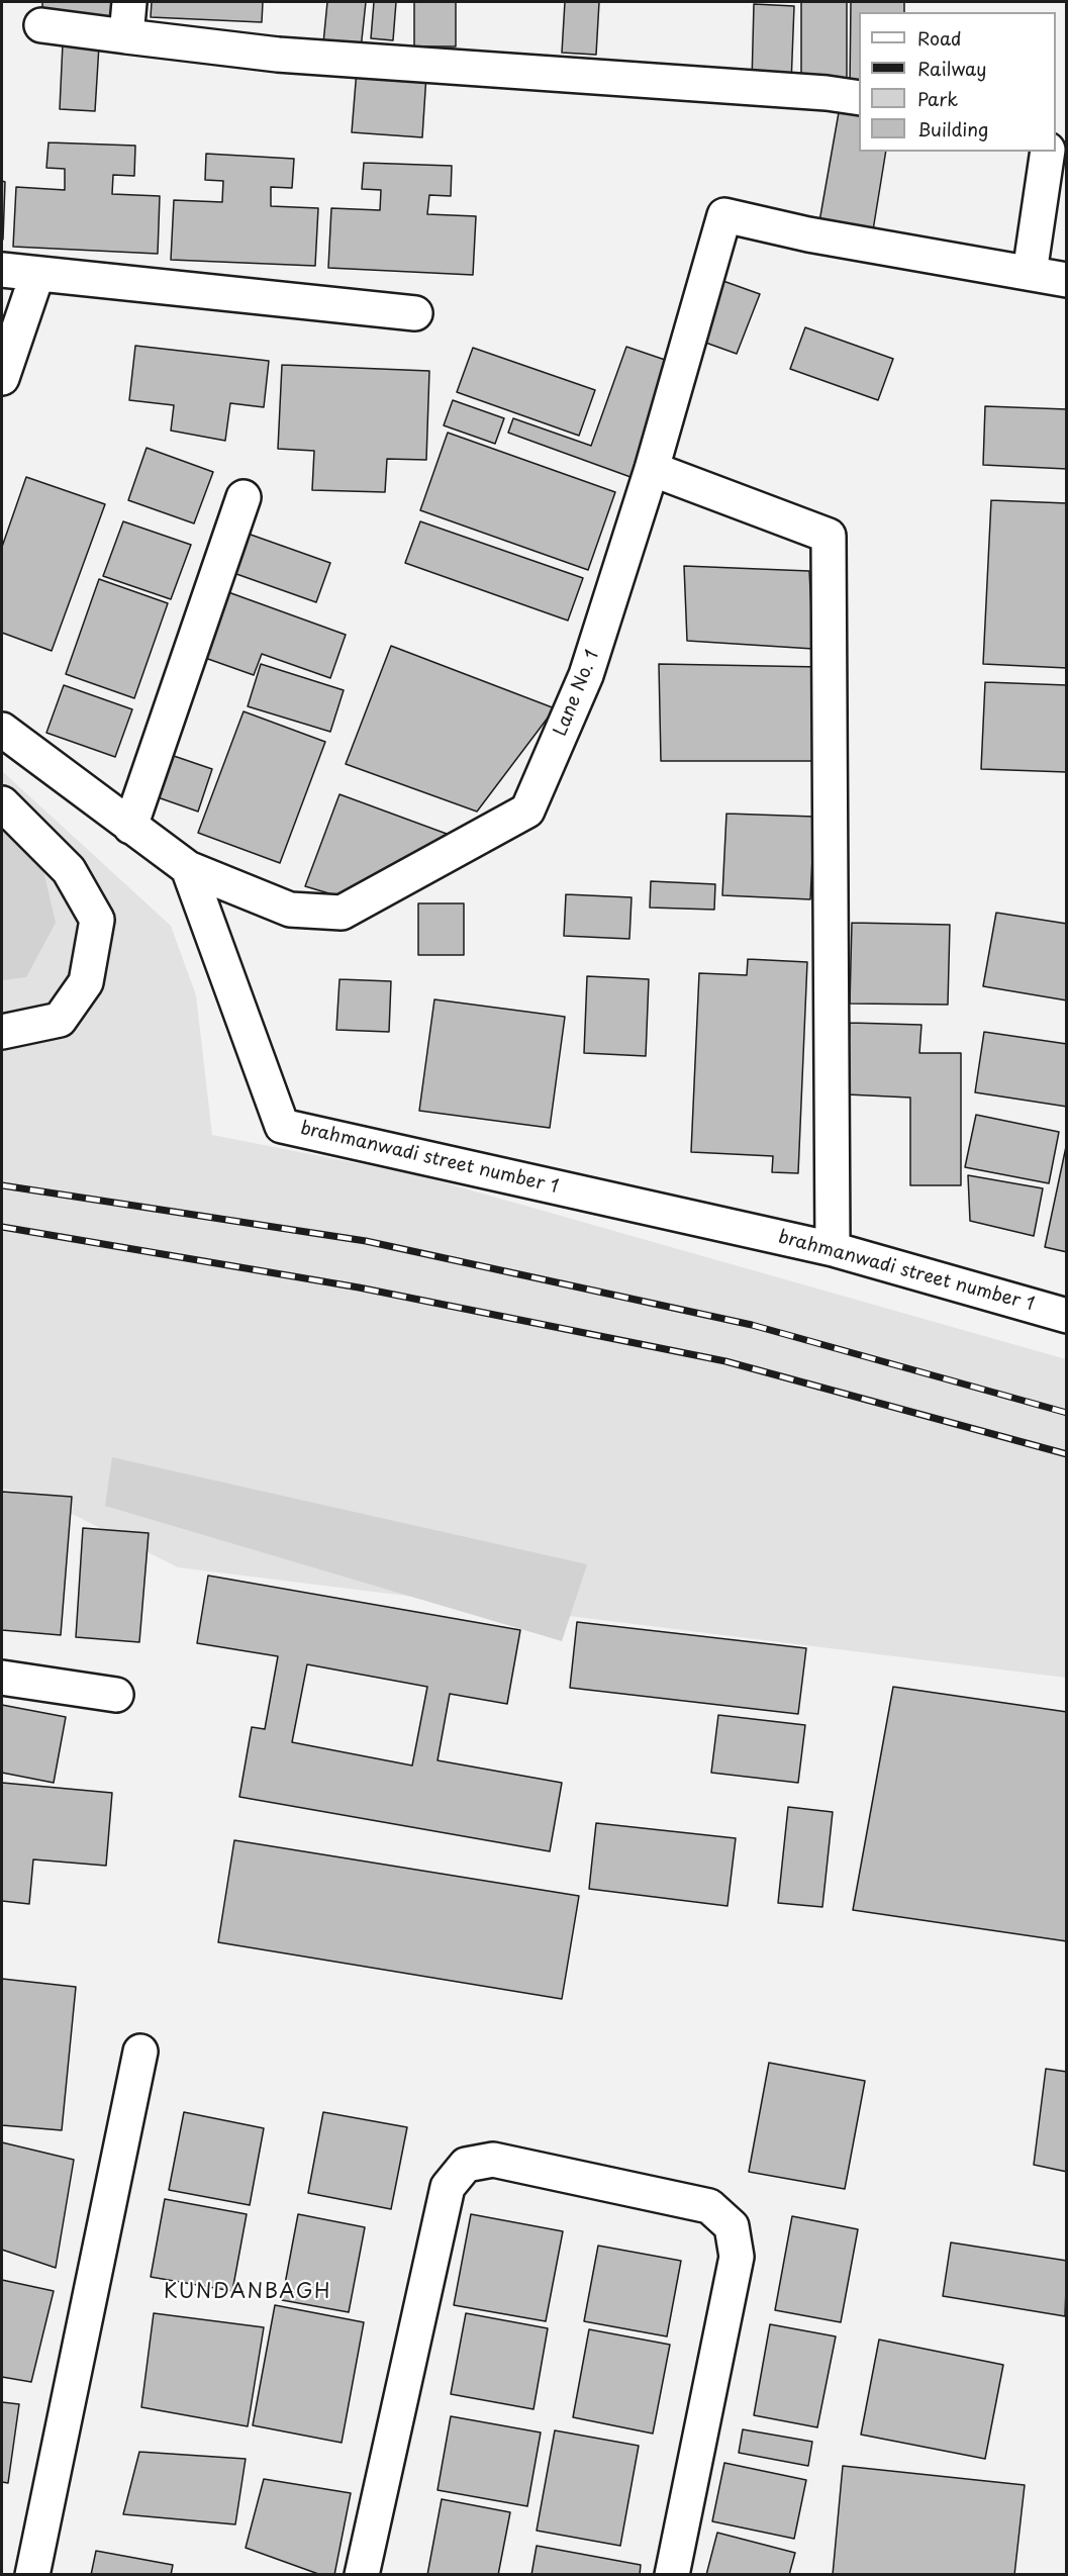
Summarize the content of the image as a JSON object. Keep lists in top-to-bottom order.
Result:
{
  "streets": {
    "street": ["Lane No. 1", "brahmanwadi street number 1"]
  },
  "crossings": [
    ["Lane No. 1", "brahmanwadi street number 1"]
  ],
  "districts": ["KUNDANBAGH"],
  "legend": [
    "Road",
    "Railway",
    "Park",
    "Building"
  ]
}
